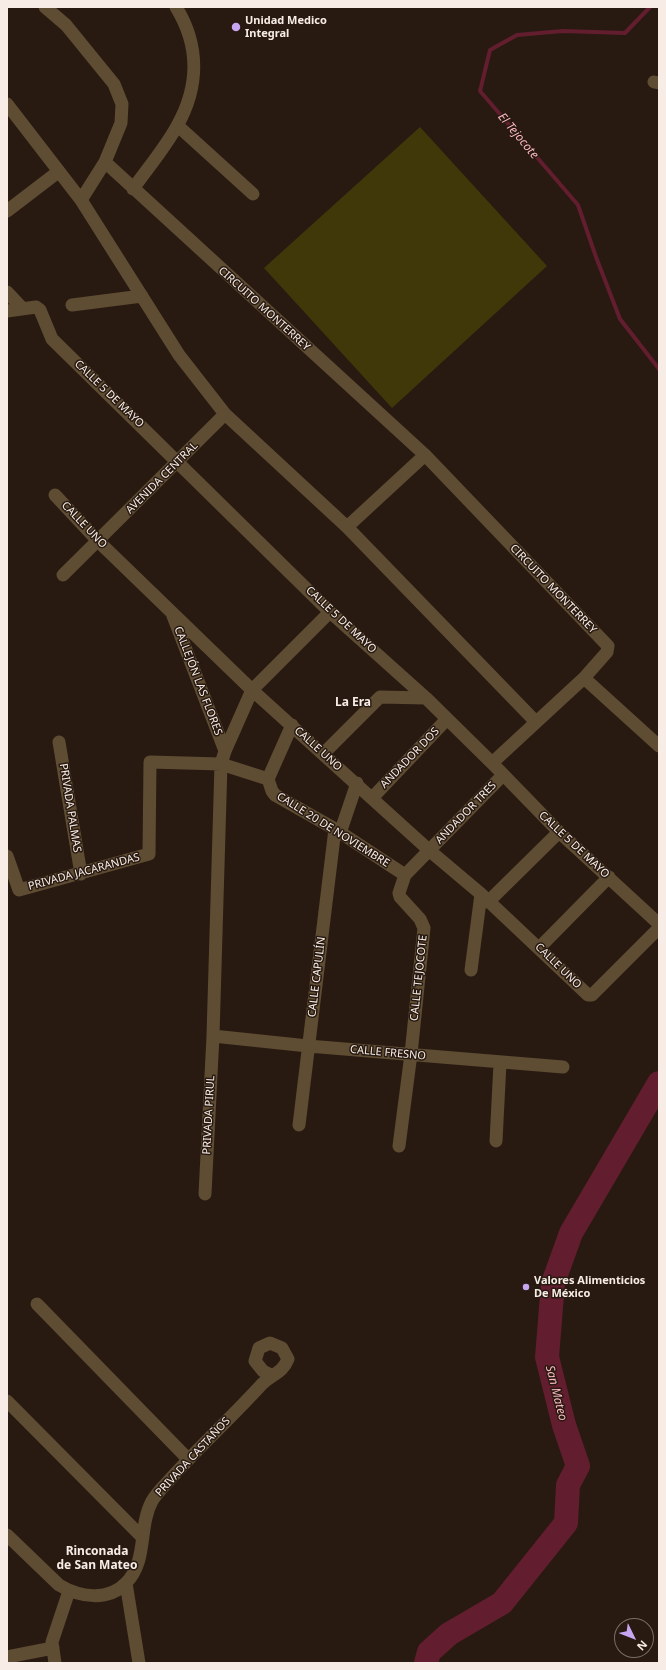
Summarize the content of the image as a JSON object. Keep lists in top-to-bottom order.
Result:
{
  "streets": {
    "street": [
      "CIRCUITO MONTERREY",
      "CALLE 5 DE MAYO",
      "AVENIDA CENTRAL",
      "CALLE UNO",
      "CALLEJÓN LAS FLORES",
      "ANDADOR DOS",
      "PRIVADA PALMAS",
      "ANDADOR TRES",
      "CALLE 20 DE NOVIEMBRE",
      "PRIVADA JACARANDAS",
      "CALLE CAPULÍN",
      "CALLE TEJOCOTE",
      "CALLE FRESNO",
      "PRIVADA PIRUL",
      "PRIVADA CASTAÑOS"
    ]
  },
  "crossings": [
    ["CIRCUITO MONTERREY", "CALLE 5 DE MAYO"],
    ["CALLE 5 DE MAYO", "AVENIDA CENTRAL"],
    ["CALLE 5 DE MAYO", "ANDADOR DOS"],
    ["CALLE 5 DE MAYO", "ANDADOR TRES"],
    ["AVENIDA CENTRAL", "CALLE UNO"],
    ["CALLE UNO", "CALLEJÓN LAS FLORES"],
    ["CALLE UNO", "ANDADOR DOS"],
    ["CALLE UNO", "ANDADOR TRES"],
    ["CALLE UNO", "CALLE CAPULÍN"],
    ["CALLE UNO", "CALLE TEJOCOTE"],
    ["PRIVADA PALMAS", "PRIVADA JACARANDAS"],
    ["ANDADOR TRES", "CALLE TEJOCOTE"],
    ["CALLE 20 DE NOVIEMBRE", "CALLE CAPULÍN"],
    ["CALLE 20 DE NOVIEMBRE", "CALLE TEJOCOTE"],
    ["CALLE CAPULÍN", "CALLE FRESNO"],
    ["CALLE TEJOCOTE", "CALLE FRESNO"],
    ["CALLE FRESNO", "PRIVADA PIRUL"]
  ],
  "districts": ["La Era", "Rinconada de San Mateo"],
  "water": ["El Tejocote", "San Mateo"],
  "places": ["Unidad Medico Integral", "Valores Alimenticios De México"],
  "north": "bottom right"
}
